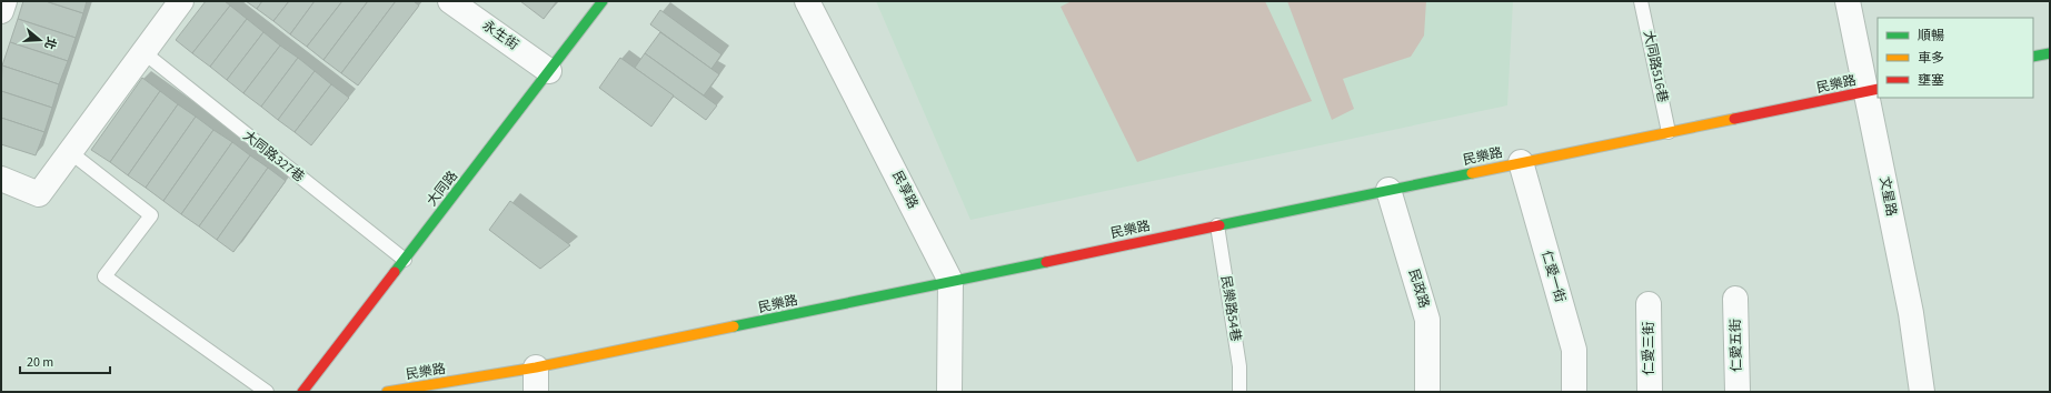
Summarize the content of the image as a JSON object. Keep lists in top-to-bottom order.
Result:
{
  "streets": {
    "main road": ["民樂路", "大同路"],
    "street": [
      "永生街",
      "民享路",
      "文星路",
      "仁愛一街",
      "民政路",
      "仁愛五街",
      "仁愛三街"
    ],
    "lane": ["大同路516巷", "大同路327巷", "民樂路54巷"]
  },
  "crossings": [
    ["永生街", "大同路"],
    ["大同路516巷", "民樂路"],
    ["民樂路", "民享路"],
    ["民樂路", "文星路"],
    ["民樂路", "仁愛一街"],
    ["民樂路", "民政路"],
    ["民樂路", "民樂路54巷"],
    ["大同路327巷", "大同路"]
  ],
  "legend": ["順暢", "車多", "壅塞"],
  "scale_bar": "20 m",
  "north": "right"
}
